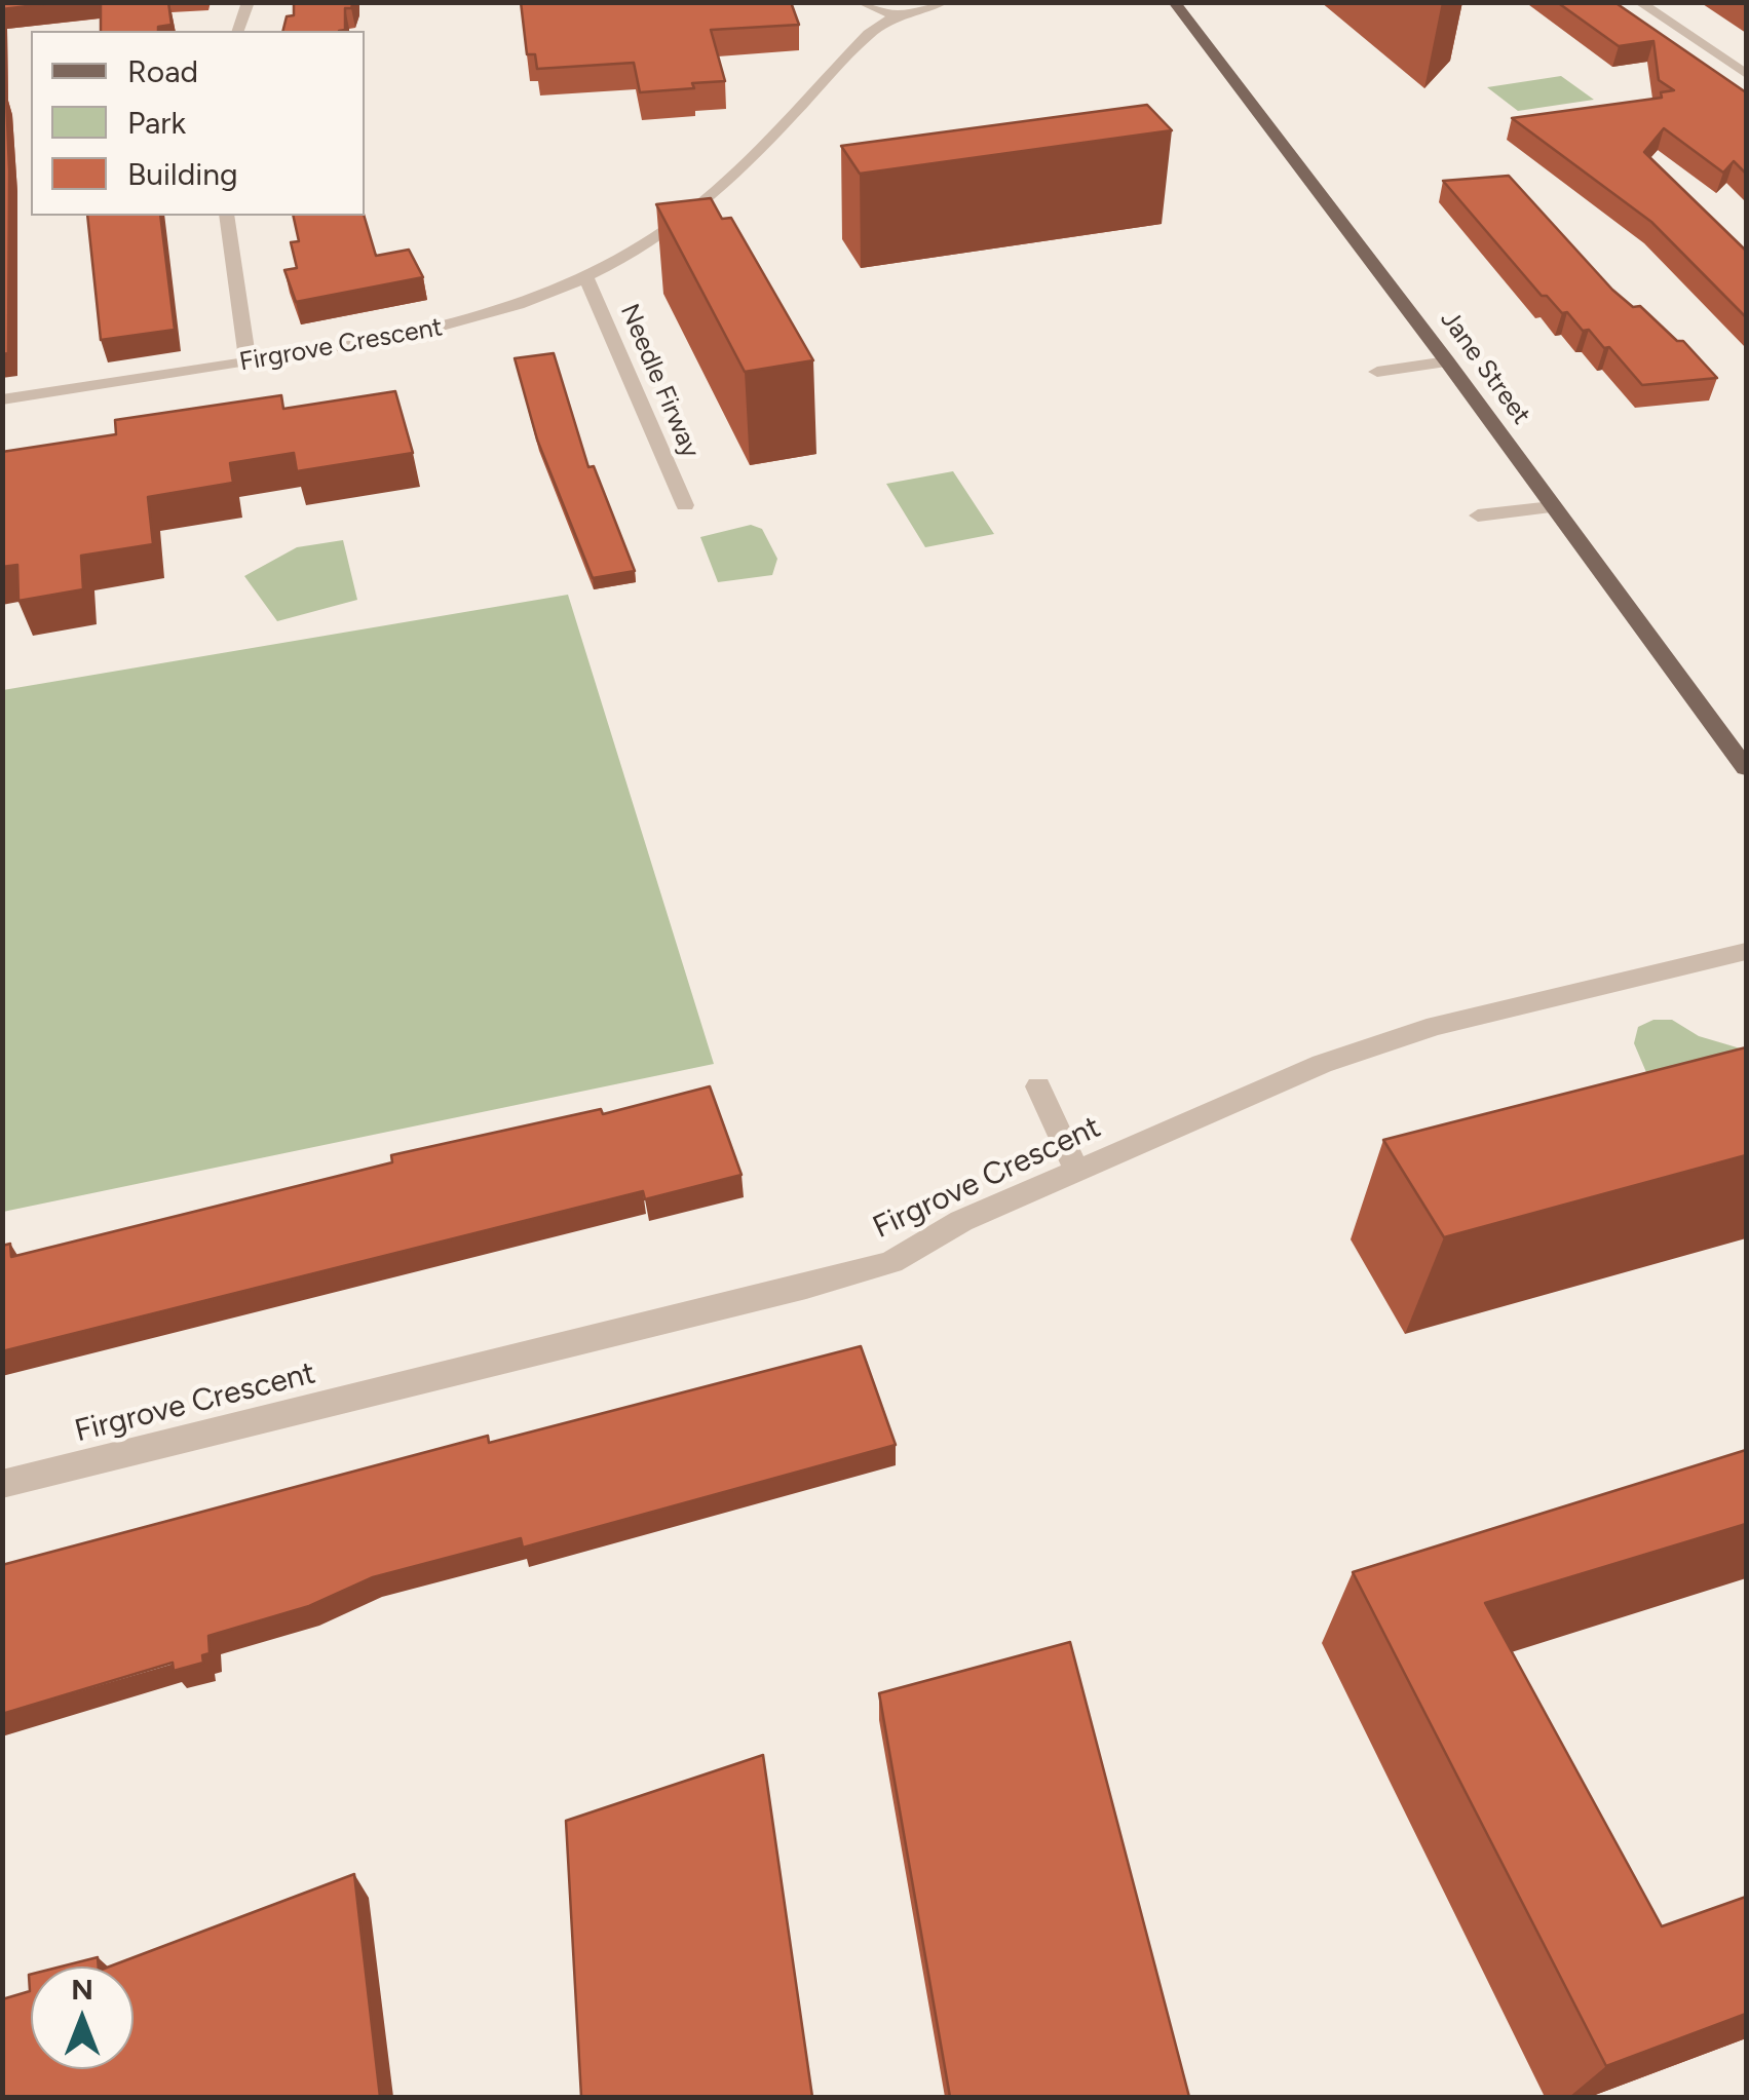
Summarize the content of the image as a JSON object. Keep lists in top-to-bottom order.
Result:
{
  "streets": {
    "main road": ["Jane Street"],
    "street": ["Firgrove Crescent", "Needle Firway"]
  },
  "crossings": [
    ["Firgrove Crescent", "Needle Firway"]
  ],
  "legend": ["Road", "Park", "Building"],
  "north": "top"
}
